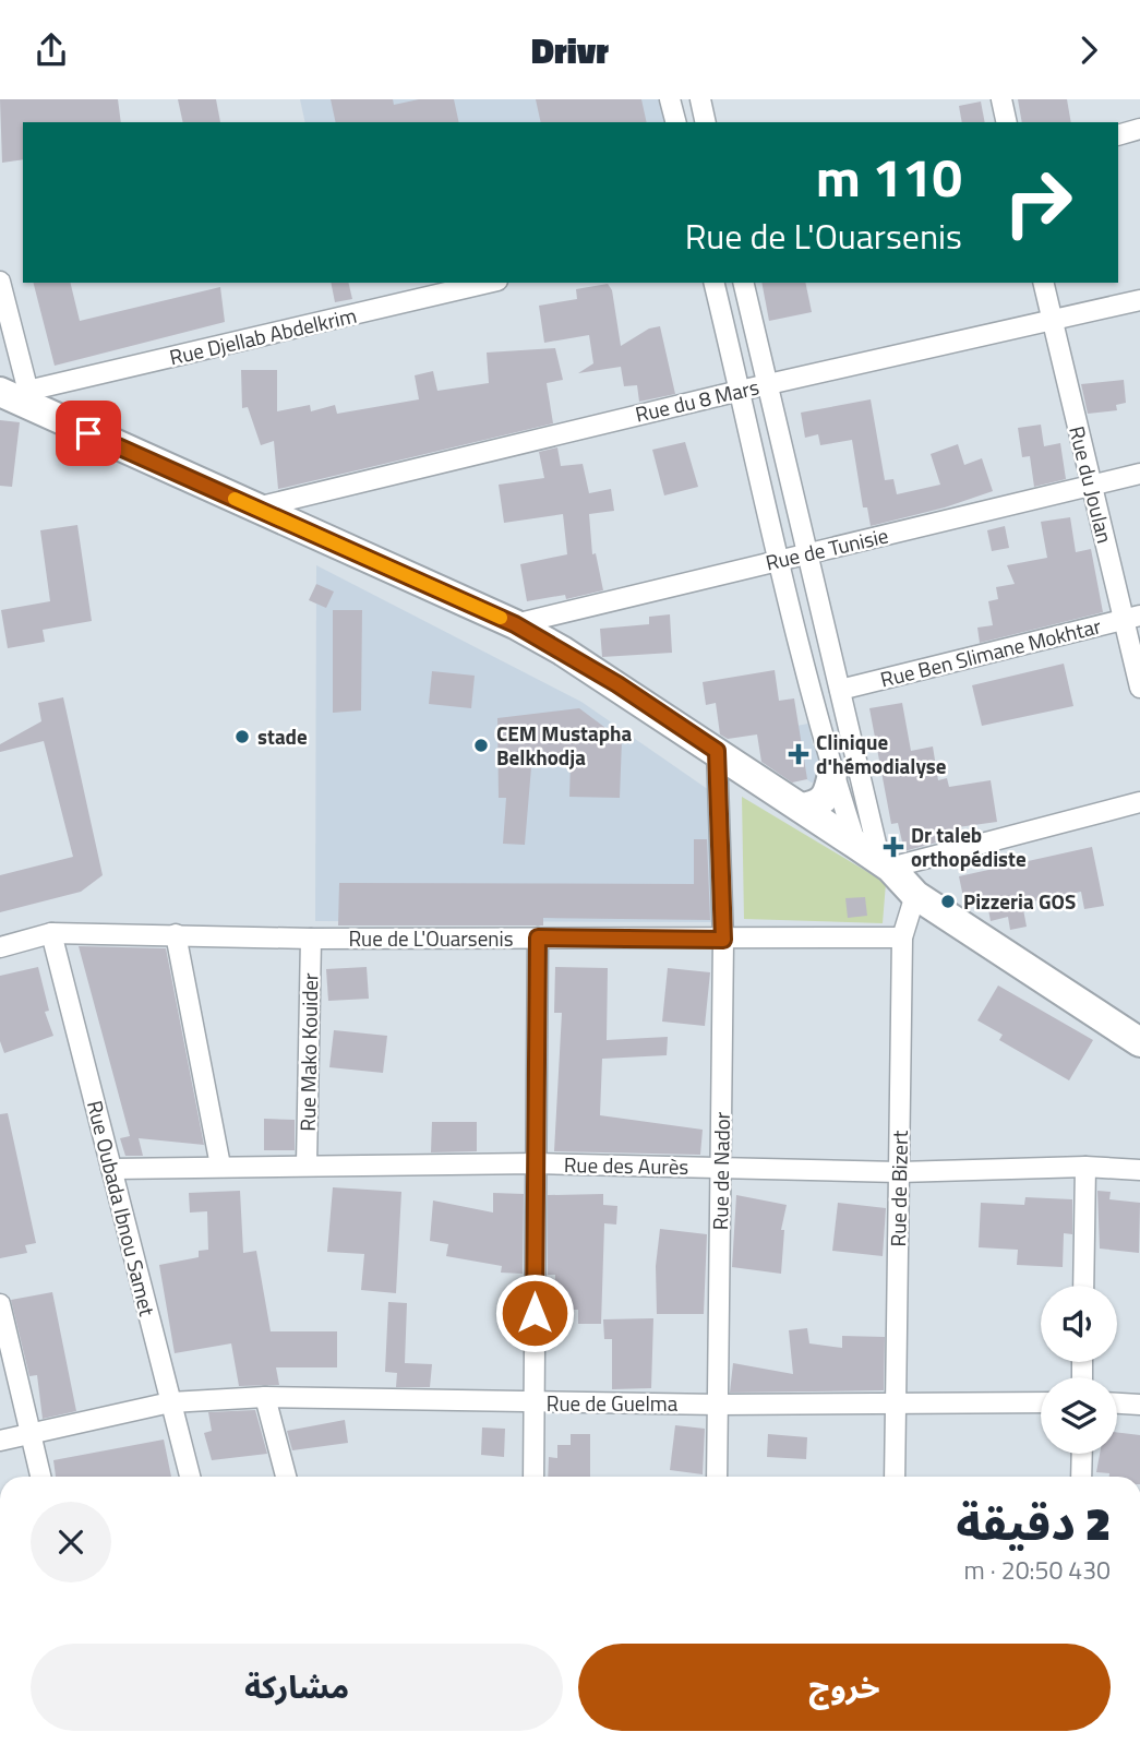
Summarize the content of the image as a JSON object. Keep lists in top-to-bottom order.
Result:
{
  "streets": {
    "street": [
      "Rue Djellab Abdelkrim",
      "Rue du 8 Mars",
      "Rue du Joulan",
      "Rue de Tunisie",
      "Rue Ben Slimane Mokhtar",
      "Rue de L'Ouarsenis",
      "Rue Mako Kouider",
      "Rue des Aurès",
      "Rue de Nador",
      "Rue de Bizert",
      "Rue Oubada Ibnou Samet",
      "Rue de Guelma"
    ]
  },
  "crossings": [
    ["Rue du 8 Mars", "Rue du Joulan"],
    ["Rue du Joulan", "Rue de Tunisie"],
    ["Rue du Joulan", "Rue Ben Slimane Mokhtar"],
    ["Rue de L'Ouarsenis", "Rue Mako Kouider"],
    ["Rue de L'Ouarsenis", "Rue de Nador"],
    ["Rue de L'Ouarsenis", "Rue de Bizert"],
    ["Rue de L'Ouarsenis", "Rue Oubada Ibnou Samet"],
    ["Rue Mako Kouider", "Rue des Aurès"],
    ["Rue des Aurès", "Rue de Nador"],
    ["Rue des Aurès", "Rue de Bizert"],
    ["Rue des Aurès", "Rue Oubada Ibnou Samet"],
    ["Rue de Nador", "Rue de Guelma"],
    ["Rue de Bizert", "Rue de Guelma"],
    ["Rue Oubada Ibnou Samet", "Rue de Guelma"]
  ],
  "places": {
    "other": ["stade", "CEM Mustapha Belkhodja", "Pizzeria GOS"],
    "health": ["Clinique d'hémodialyse", "Dr taleb orthopédiste"]
  },
  "page": {
    "header": "Drivr",
    "turn": ["110 m", "Rue de L'Ouarsenis"],
    "heading": ["2 دقيقة", "430 m · 20:50"],
    "buttons": ["خروج", "مشاركة"]
  }
}
